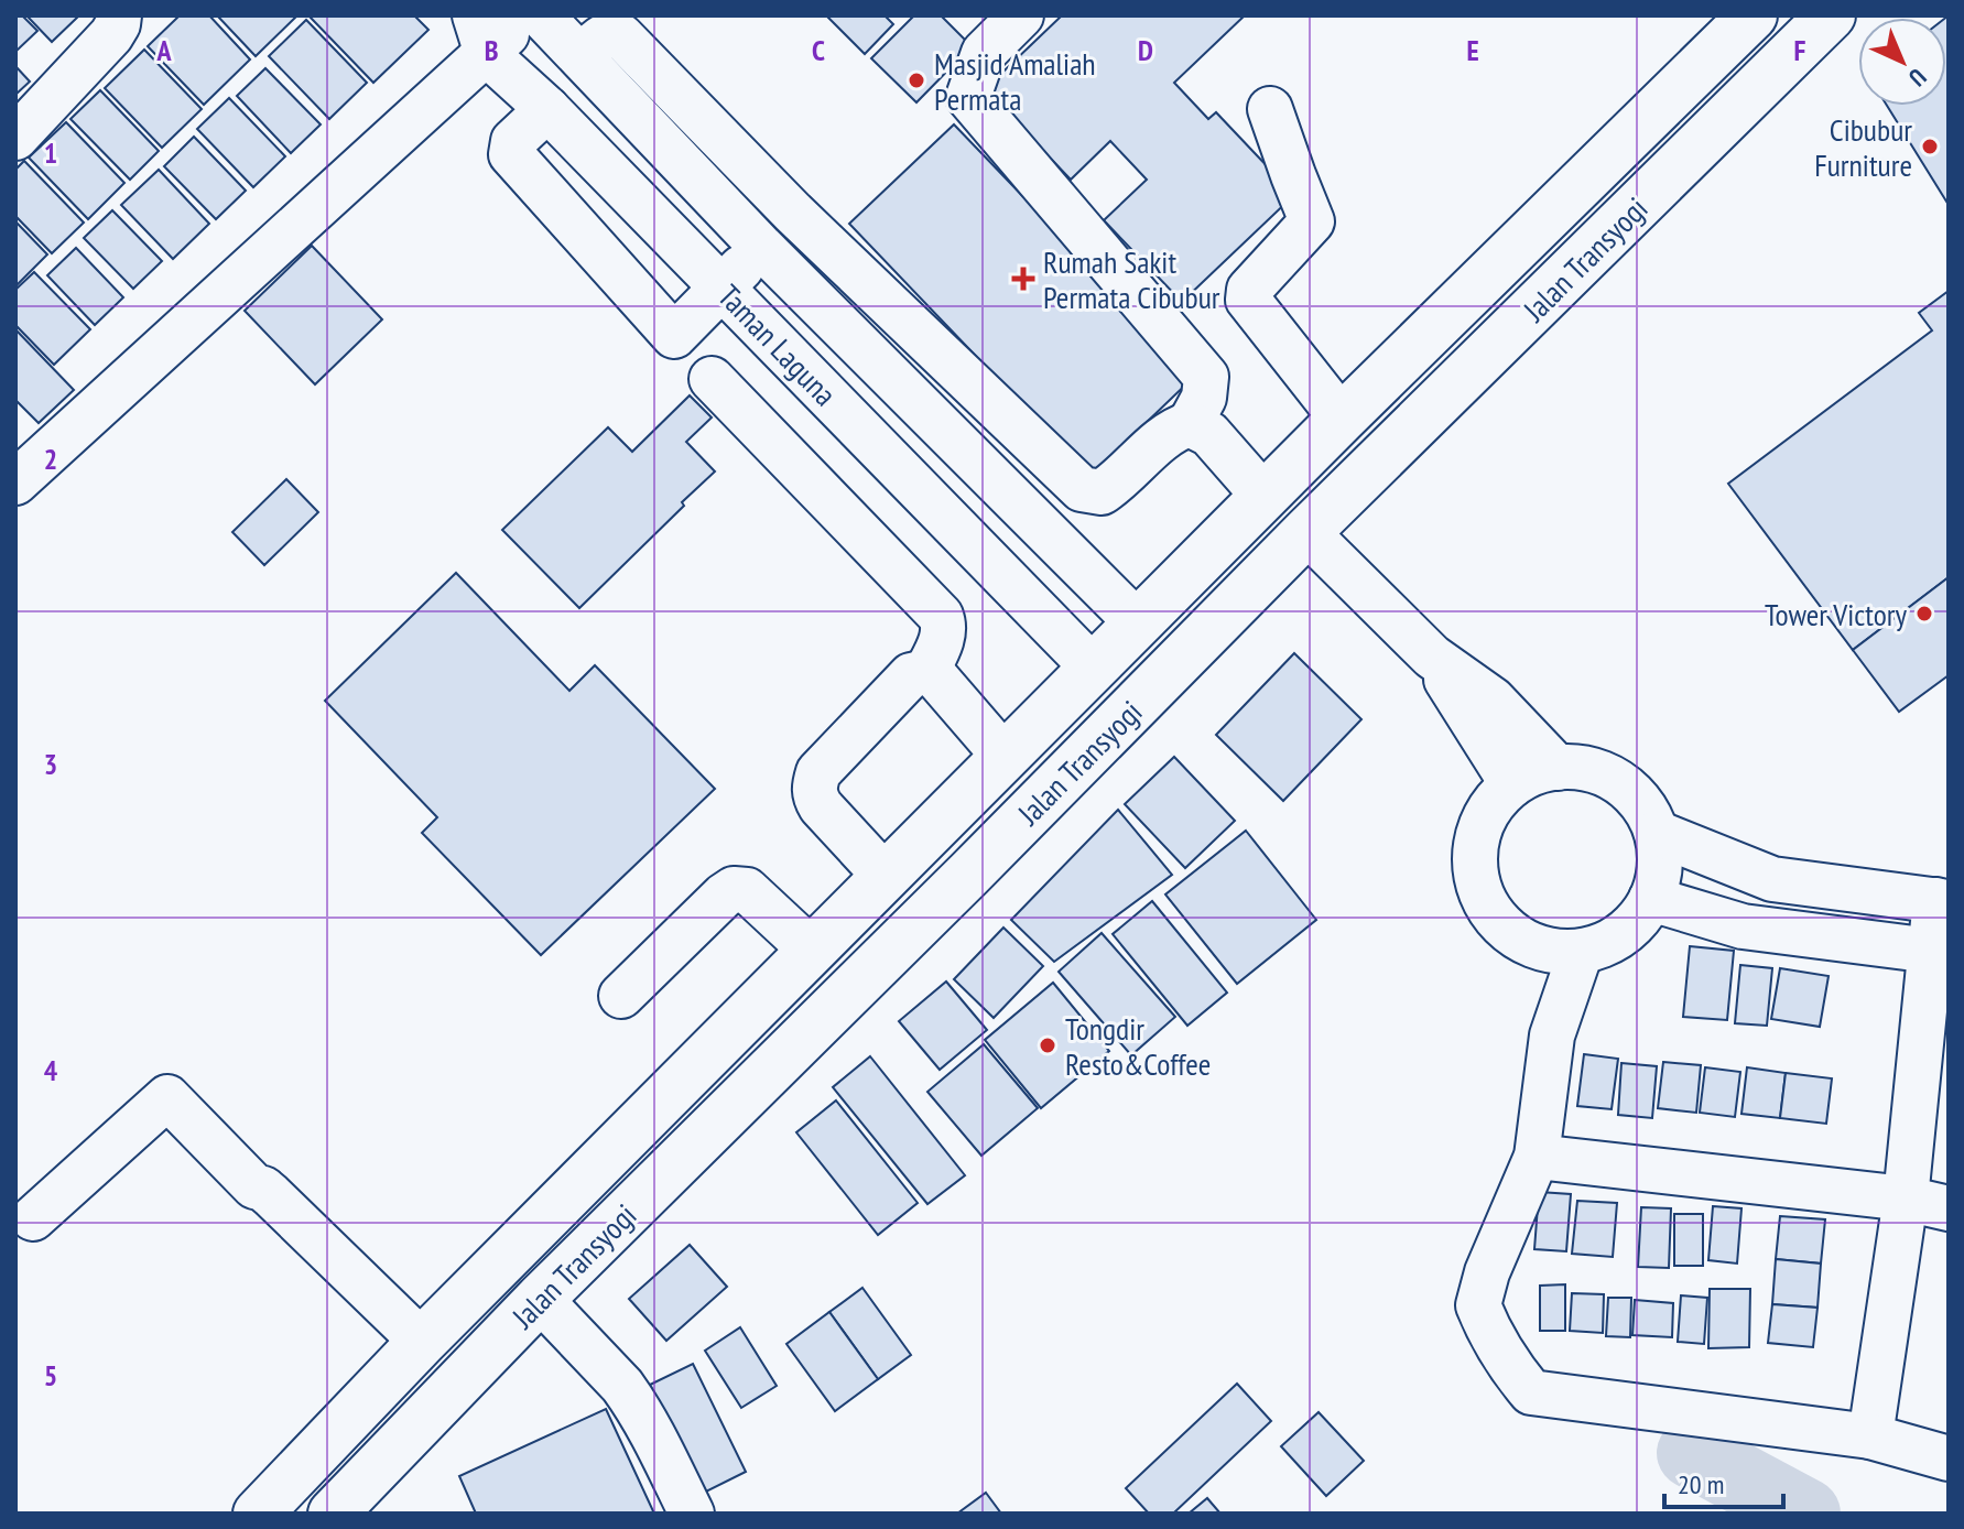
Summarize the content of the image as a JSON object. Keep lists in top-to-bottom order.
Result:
{
  "streets": {
    "highway": ["Jalan Transyogi"],
    "street": ["Taman Laguna"]
  },
  "crossings": [
    ["Jalan Transyogi", "Taman Laguna"]
  ],
  "places": {
    "other": [
      "Masjid Amaliah Permata",
      "Cibubur Furniture",
      "Tower Victory",
      "Tongdir Resto&Coffee"
    ],
    "health": ["Rumah Sakit Permata Cibubur"]
  },
  "scale_bar": "20 m",
  "north": "bottom right",
  "grid": {
    "columns": [
      "A",
      "B",
      "C",
      "D",
      "E",
      "F"
    ],
    "rows": [
      "1",
      "2",
      "3",
      "4",
      "5"
    ]
  }
}
